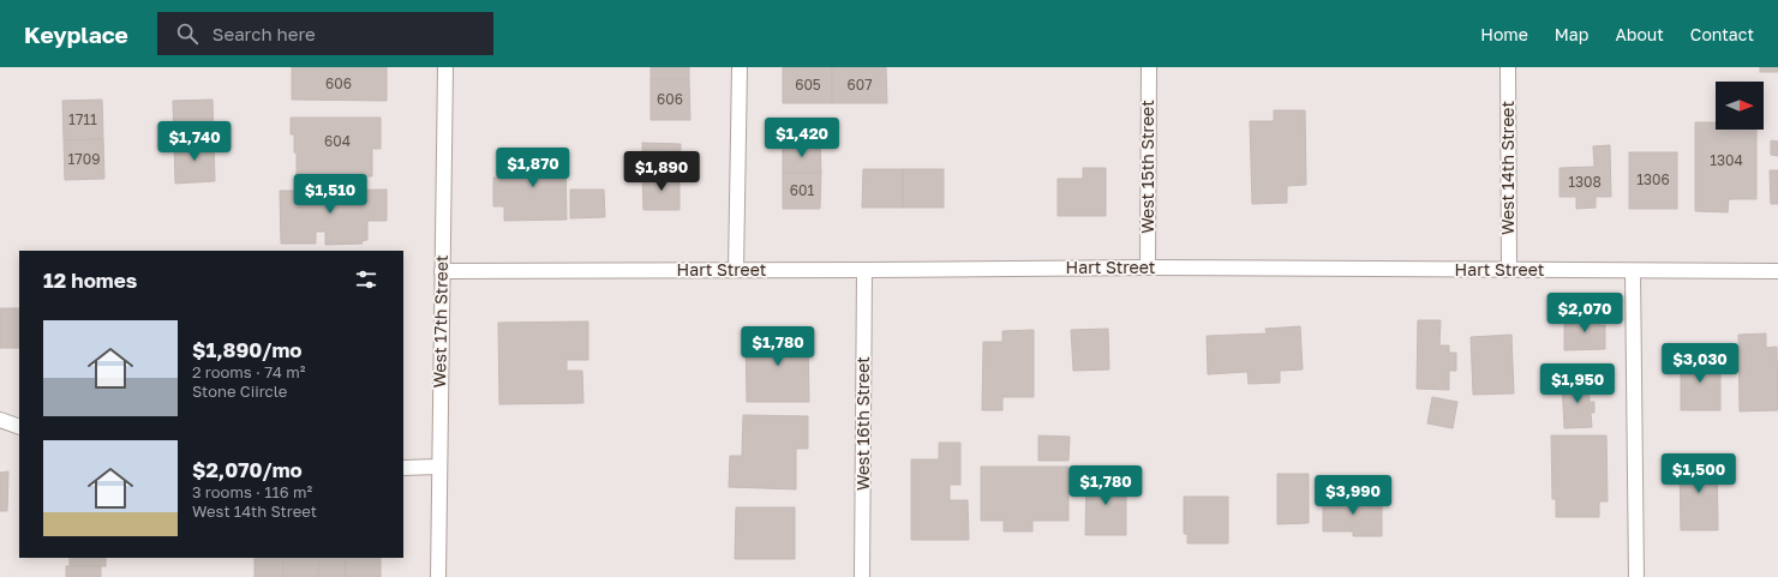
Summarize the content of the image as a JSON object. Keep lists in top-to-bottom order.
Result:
{
  "streets": {
    "street": [
      "West 15th Street",
      "West 14th Street",
      "Hart Street",
      "West 17th Street",
      "West 16th Street"
    ]
  },
  "crossings": [
    ["West 15th Street", "Hart Street"],
    ["West 14th Street", "Hart Street"],
    ["Hart Street", "West 17th Street"],
    ["Hart Street", "West 16th Street"]
  ],
  "house_numbers": [
    "606",
    "605",
    "607",
    "606",
    "1711",
    "604",
    "1709",
    "1304",
    "1306",
    "1308",
    "601"
  ],
  "north": "right",
  "page": {
    "header": "Keyplace",
    "search": "Search here",
    "nav": [
      "Home",
      "Map",
      "About",
      "Contact"
    ],
    "price": [
      "$1,420",
      "$1,740",
      "$1,870",
      "$1,890",
      "$1,510",
      "$2,070",
      "$1,780",
      "$3,030",
      "$1,950",
      "$1,500",
      "$1,780",
      "$3,990"
    ],
    "heading": "12 homes",
    "list": [
      {
        "name": "$1,890/mo",
        "note": "2 rooms · 74 m² · Stone Ciircle"
      },
      {
        "name": "$2,070/mo",
        "note": "3 rooms · 116 m² · West 14th Street"
      }
    ]
  }
}
